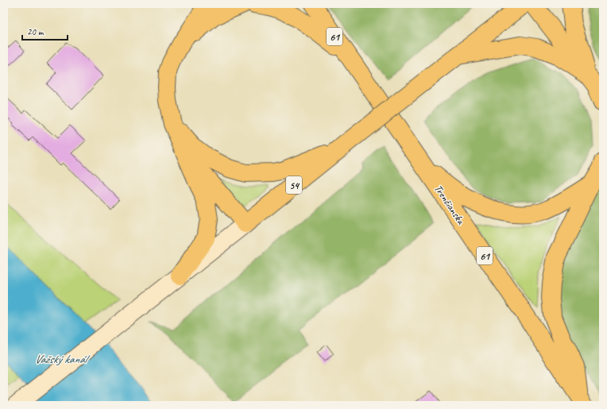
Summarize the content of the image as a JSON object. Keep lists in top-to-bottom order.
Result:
{
  "streets": {
    "main road": ["61", "54", "Trenčianska"]
  },
  "water": ["Važský kanál"],
  "scale_bar": "20 m"
}
